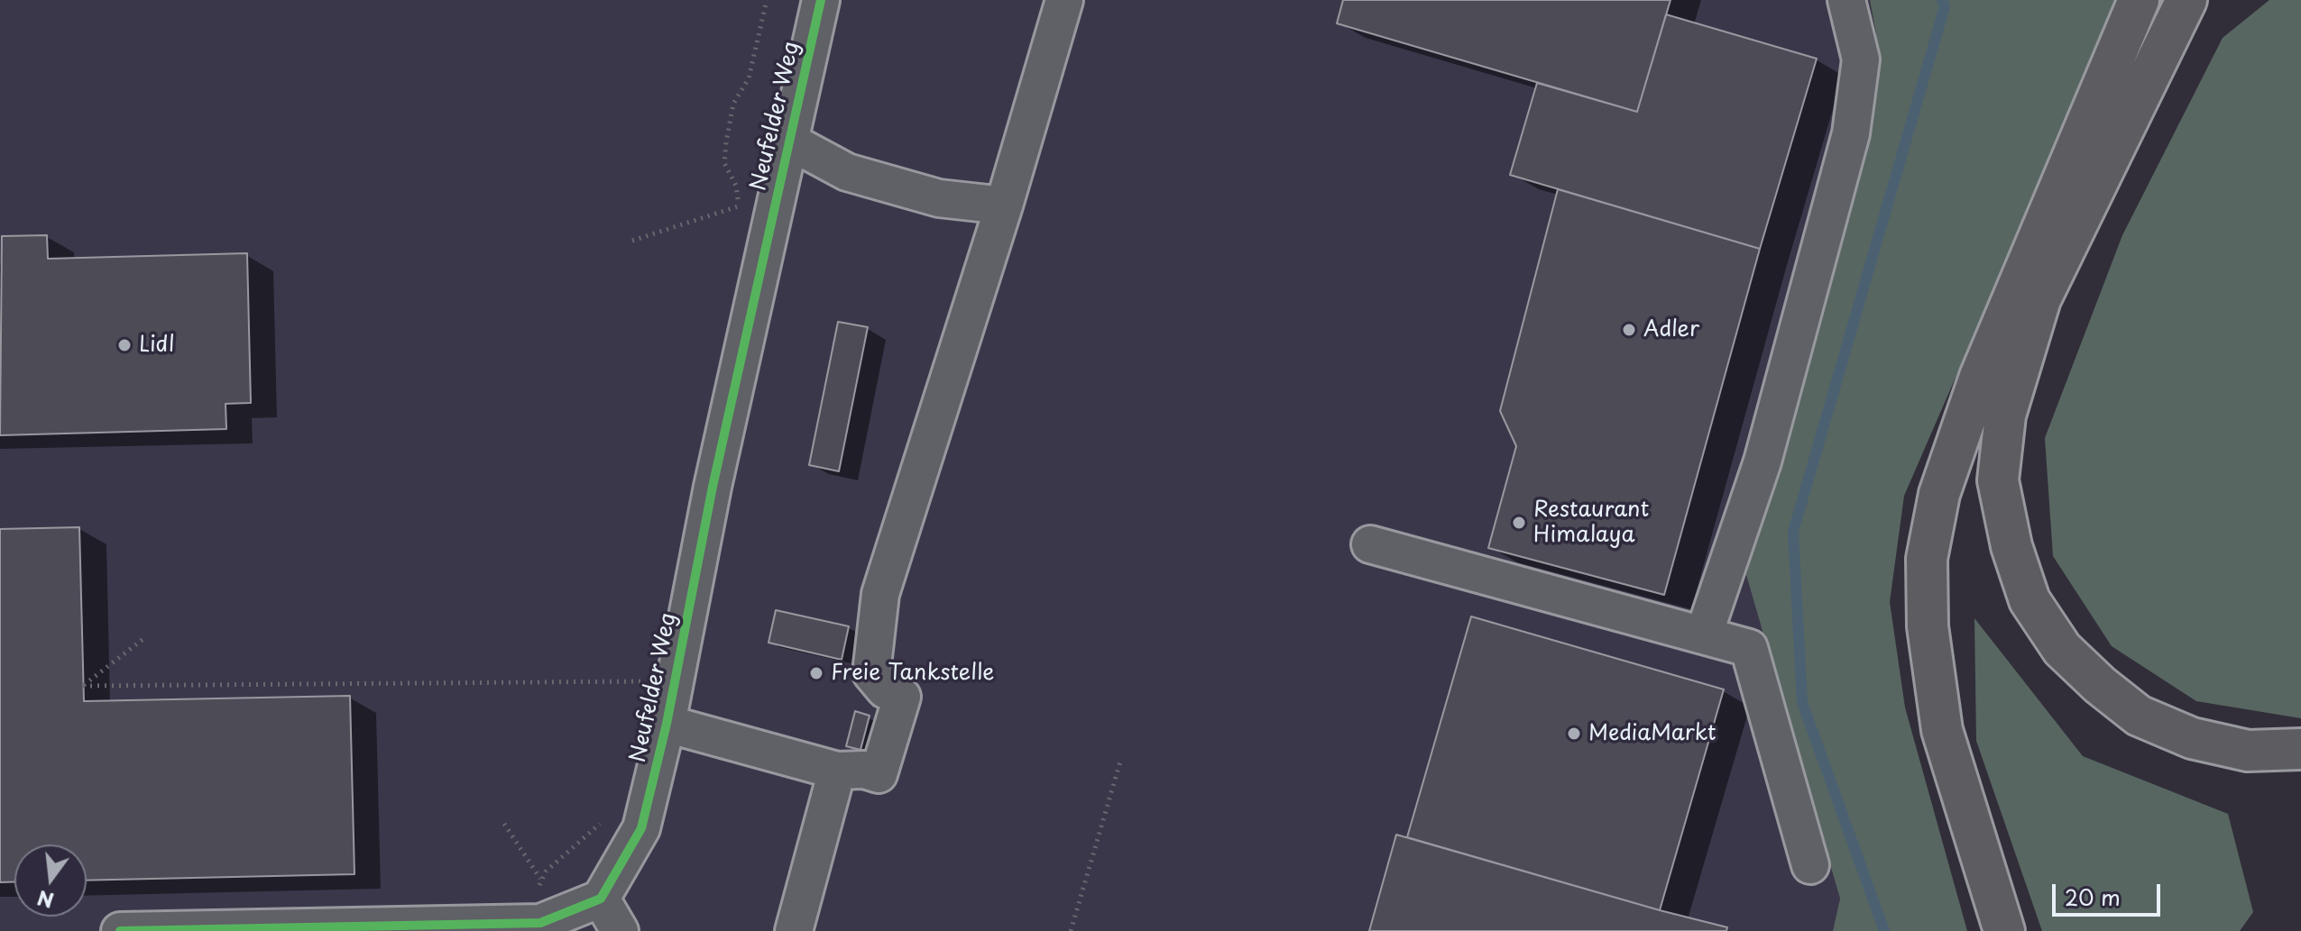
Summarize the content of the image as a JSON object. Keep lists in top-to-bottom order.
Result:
{
  "streets": {
    "street": ["Neufelder Weg"]
  },
  "places": [
    "Adler",
    "Lidl",
    "Restaurant Himalaya",
    "Freie Tankstelle",
    "MediaMarkt"
  ],
  "scale_bar": "20 m",
  "north": "bottom"
}
